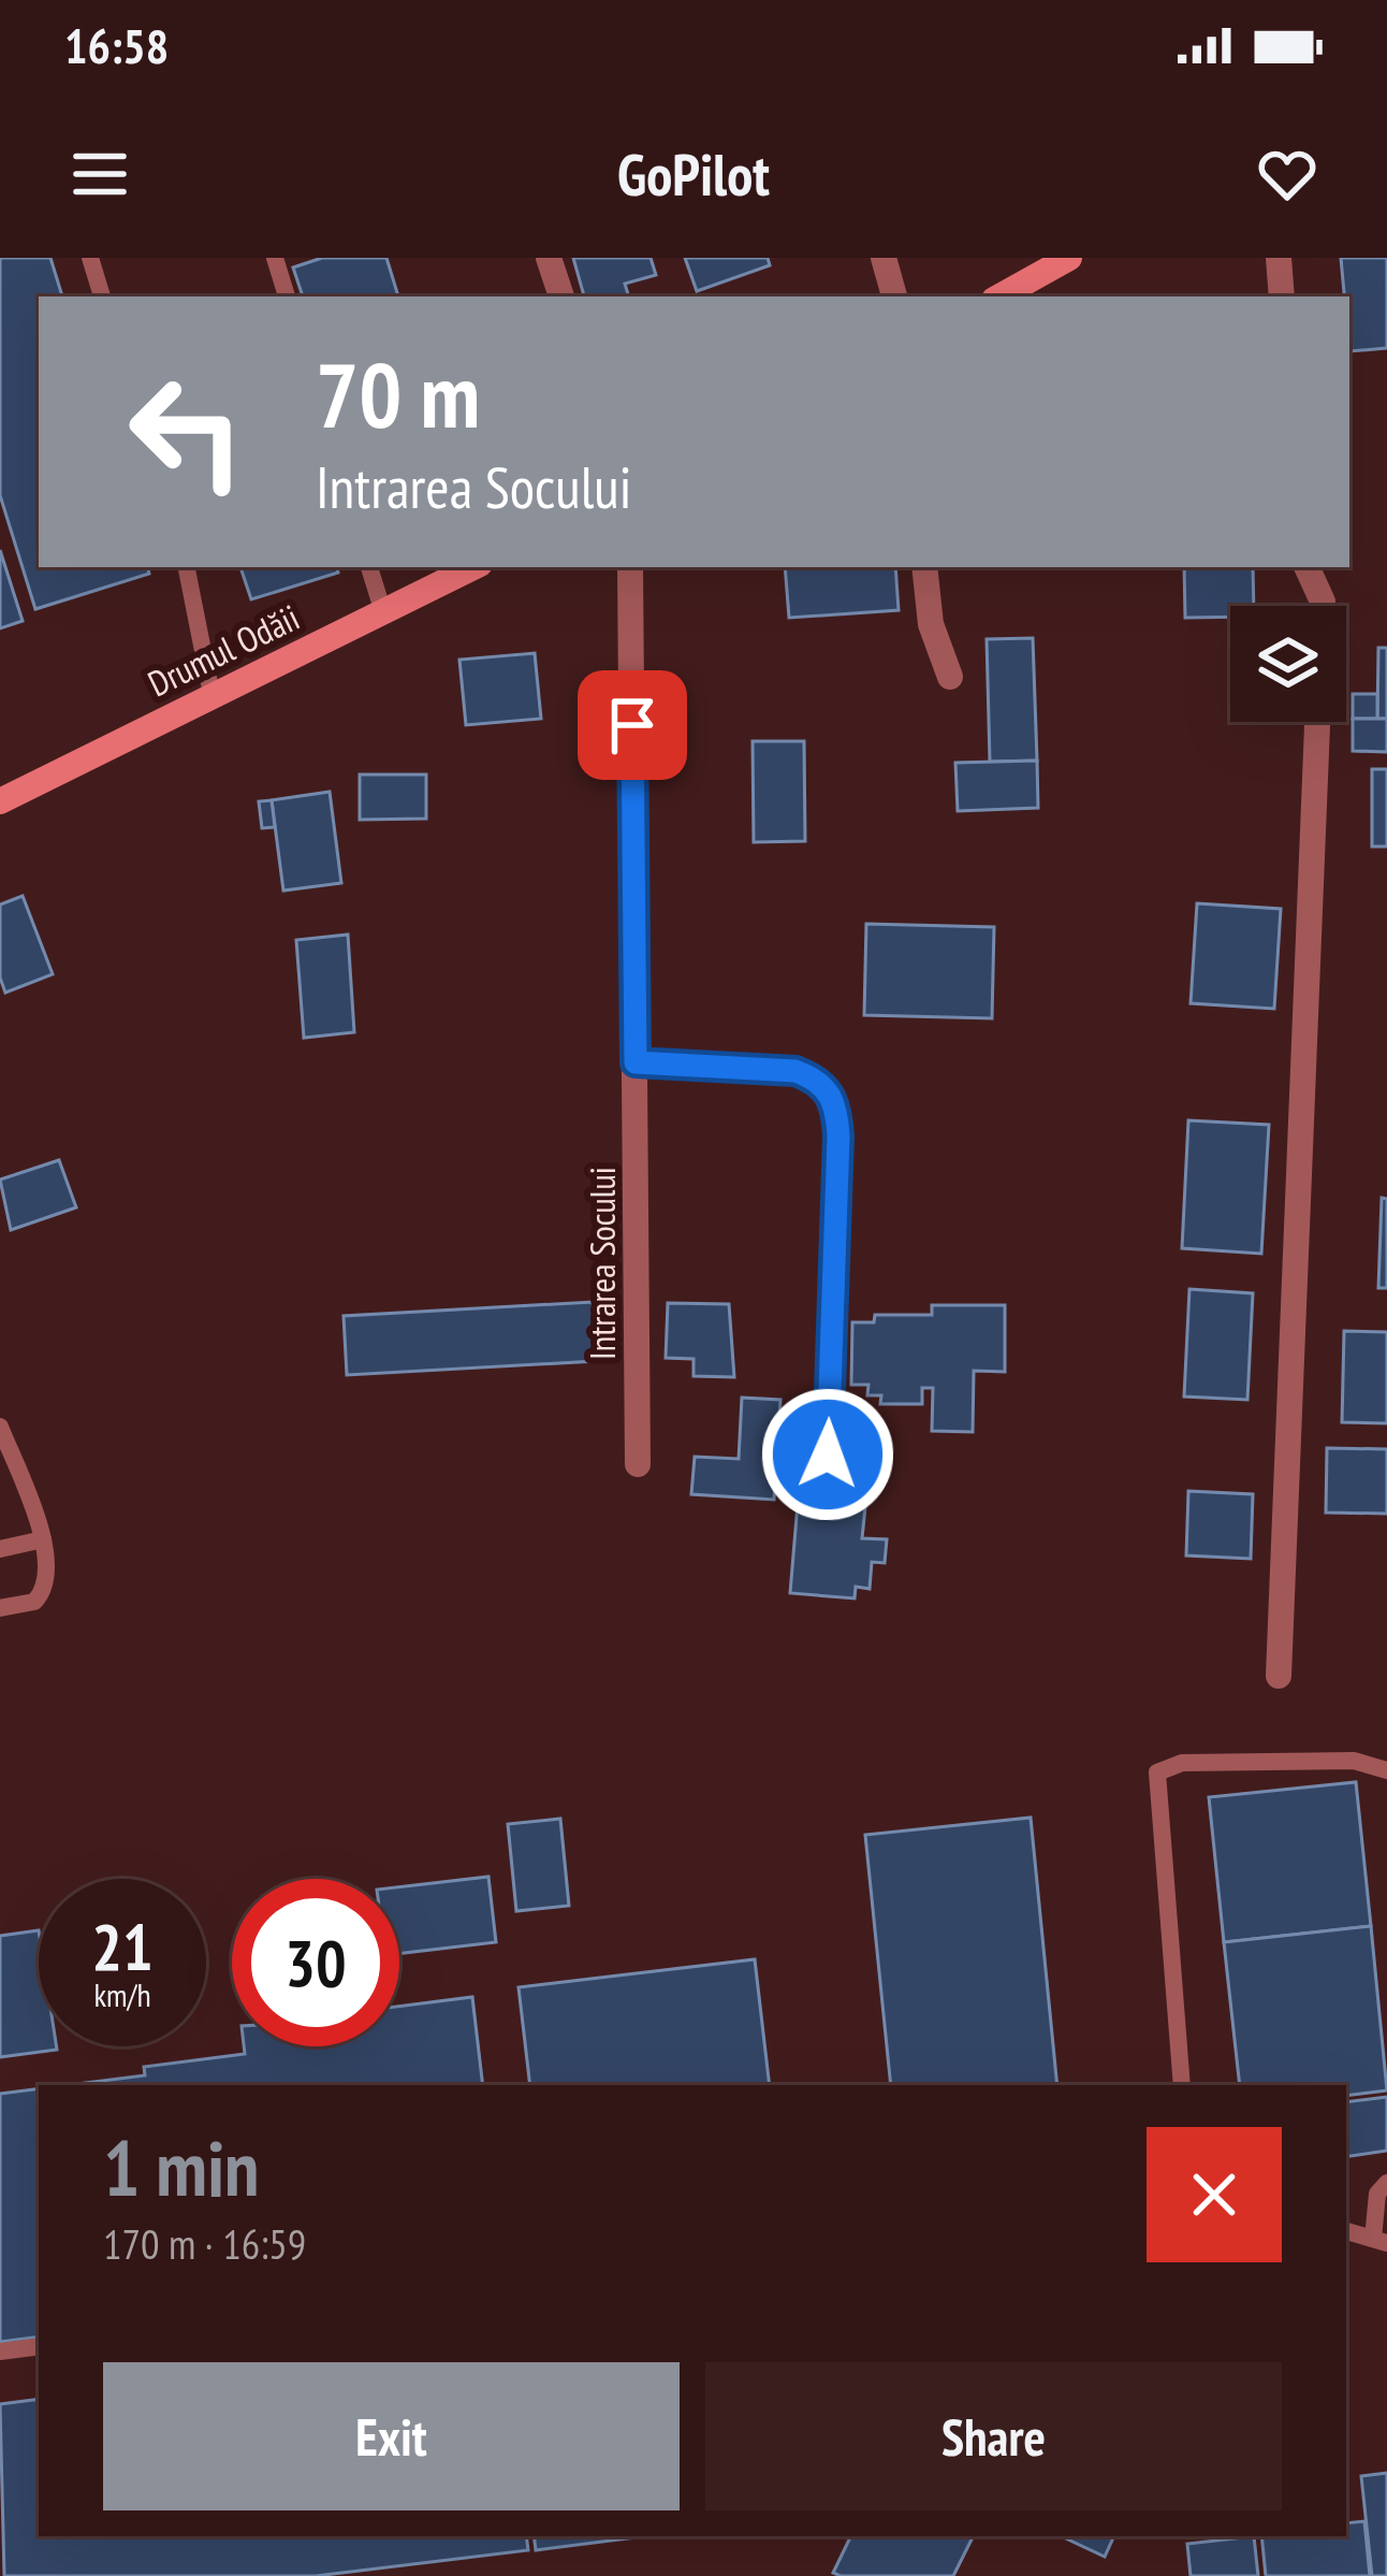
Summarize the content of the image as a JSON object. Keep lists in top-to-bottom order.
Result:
{
  "streets": {
    "street": ["Drumul Odăii", "Intrarea Socului"]
  },
  "page": {
    "status": "16:58",
    "header": "GoPilot",
    "turn": ["70 m", "Intrarea Socului"],
    "speed": "21 km/h",
    "limit": "30",
    "heading": ["1 min", "170 m · 16:59"],
    "buttons": ["Exit", "Share"]
  }
}
